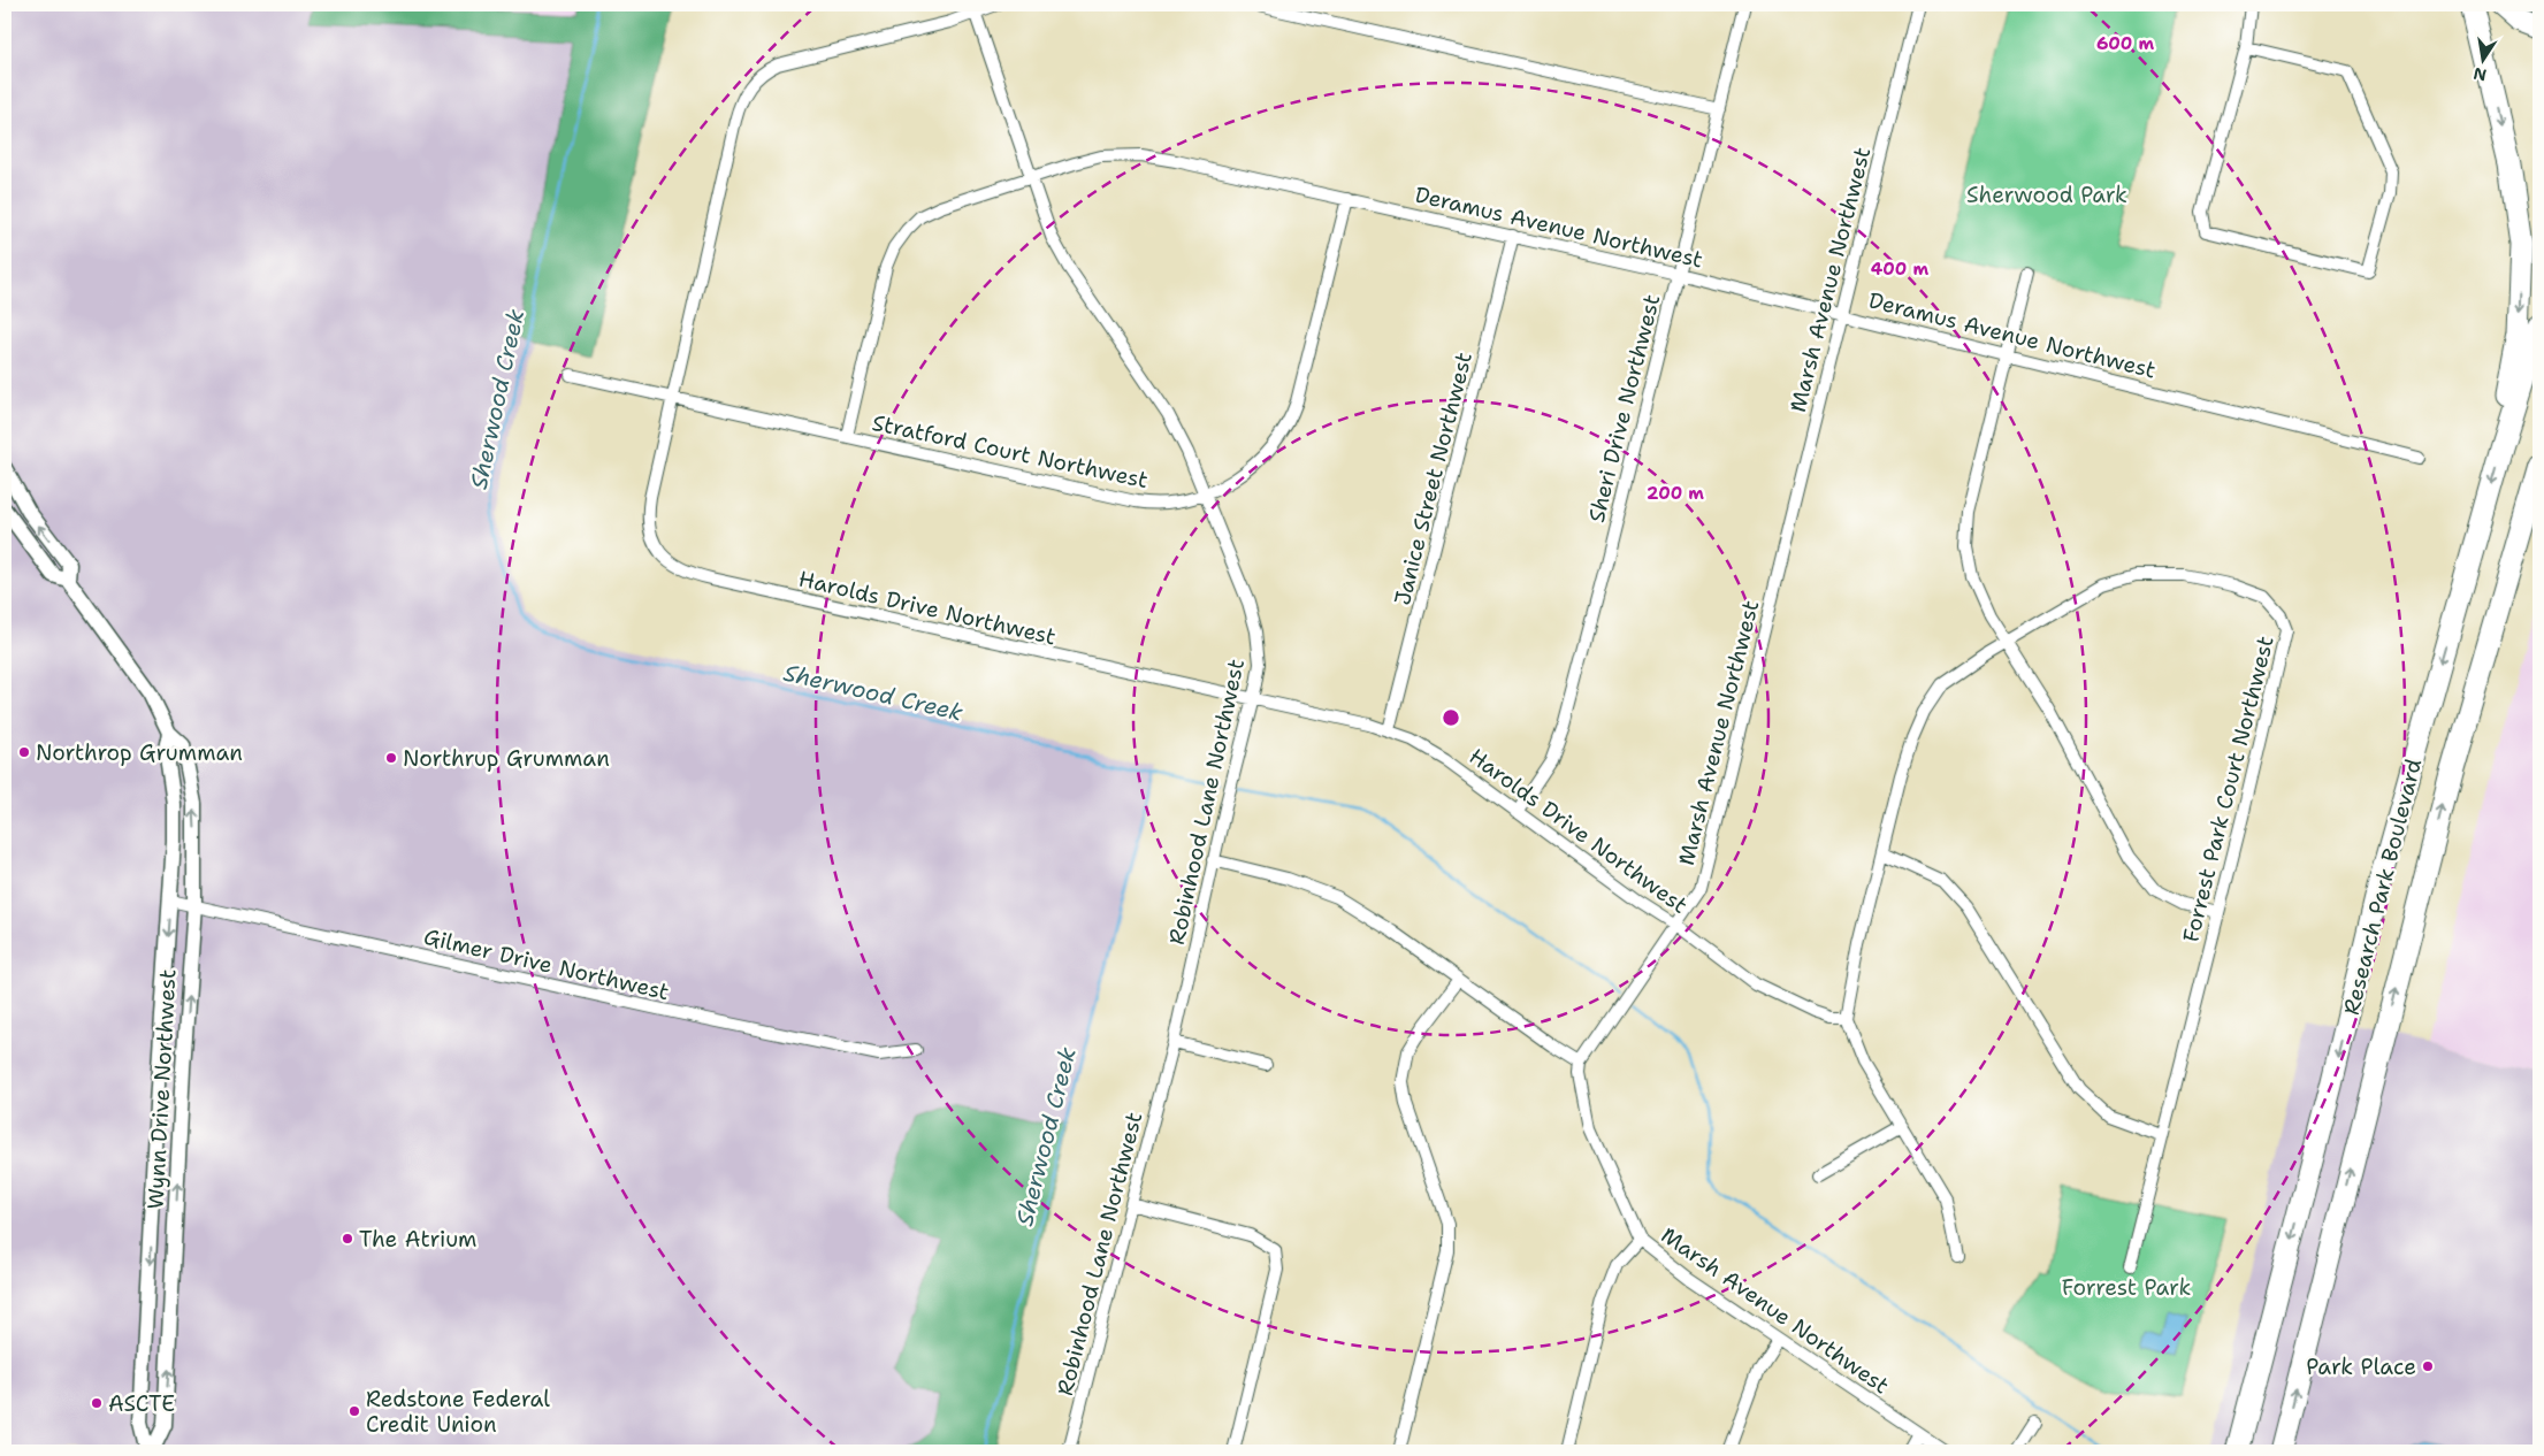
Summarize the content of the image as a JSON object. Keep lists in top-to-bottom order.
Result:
{
  "streets": {
    "highway": ["Research Park Boulevard"],
    "street": [
      "Deramus Avenue Northwest",
      "Marsh Avenue Northwest",
      "Sheri Drive Northwest",
      "Stratford Court Northwest",
      "Janice Street Northwest",
      "Harolds Drive Northwest",
      "Forrest Park Court Northwest",
      "Robinhood Lane Northwest",
      "Gilmer Drive Northwest",
      "Wynn Drive Northwest"
    ]
  },
  "crossings": [
    ["Deramus Avenue Northwest", "Marsh Avenue Northwest"],
    ["Deramus Avenue Northwest", "Sheri Drive Northwest"],
    ["Deramus Avenue Northwest", "Stratford Court Northwest"],
    ["Deramus Avenue Northwest", "Janice Street Northwest"],
    ["Deramus Avenue Northwest", "Robinhood Lane Northwest"],
    ["Marsh Avenue Northwest", "Harolds Drive Northwest"],
    ["Sheri Drive Northwest", "Harolds Drive Northwest"],
    ["Stratford Court Northwest", "Harolds Drive Northwest"],
    ["Stratford Court Northwest", "Robinhood Lane Northwest"],
    ["Janice Street Northwest", "Harolds Drive Northwest"],
    ["Harolds Drive Northwest", "Forrest Park Court Northwest"],
    ["Harolds Drive Northwest", "Robinhood Lane Northwest"],
    ["Gilmer Drive Northwest", "Wynn Drive Northwest"]
  ],
  "water": ["Sherwood Creek"],
  "parks": ["Sherwood Park", "Forrest Park"],
  "places": [
    "Northrop Grumman",
    "Northrup Grumman",
    "The Atrium",
    "Park Place",
    "ASCTE",
    "Redstone Federal Credit Union"
  ],
  "north": "bottom",
  "rings": ["600 m", "400 m", "200 m"]
}
